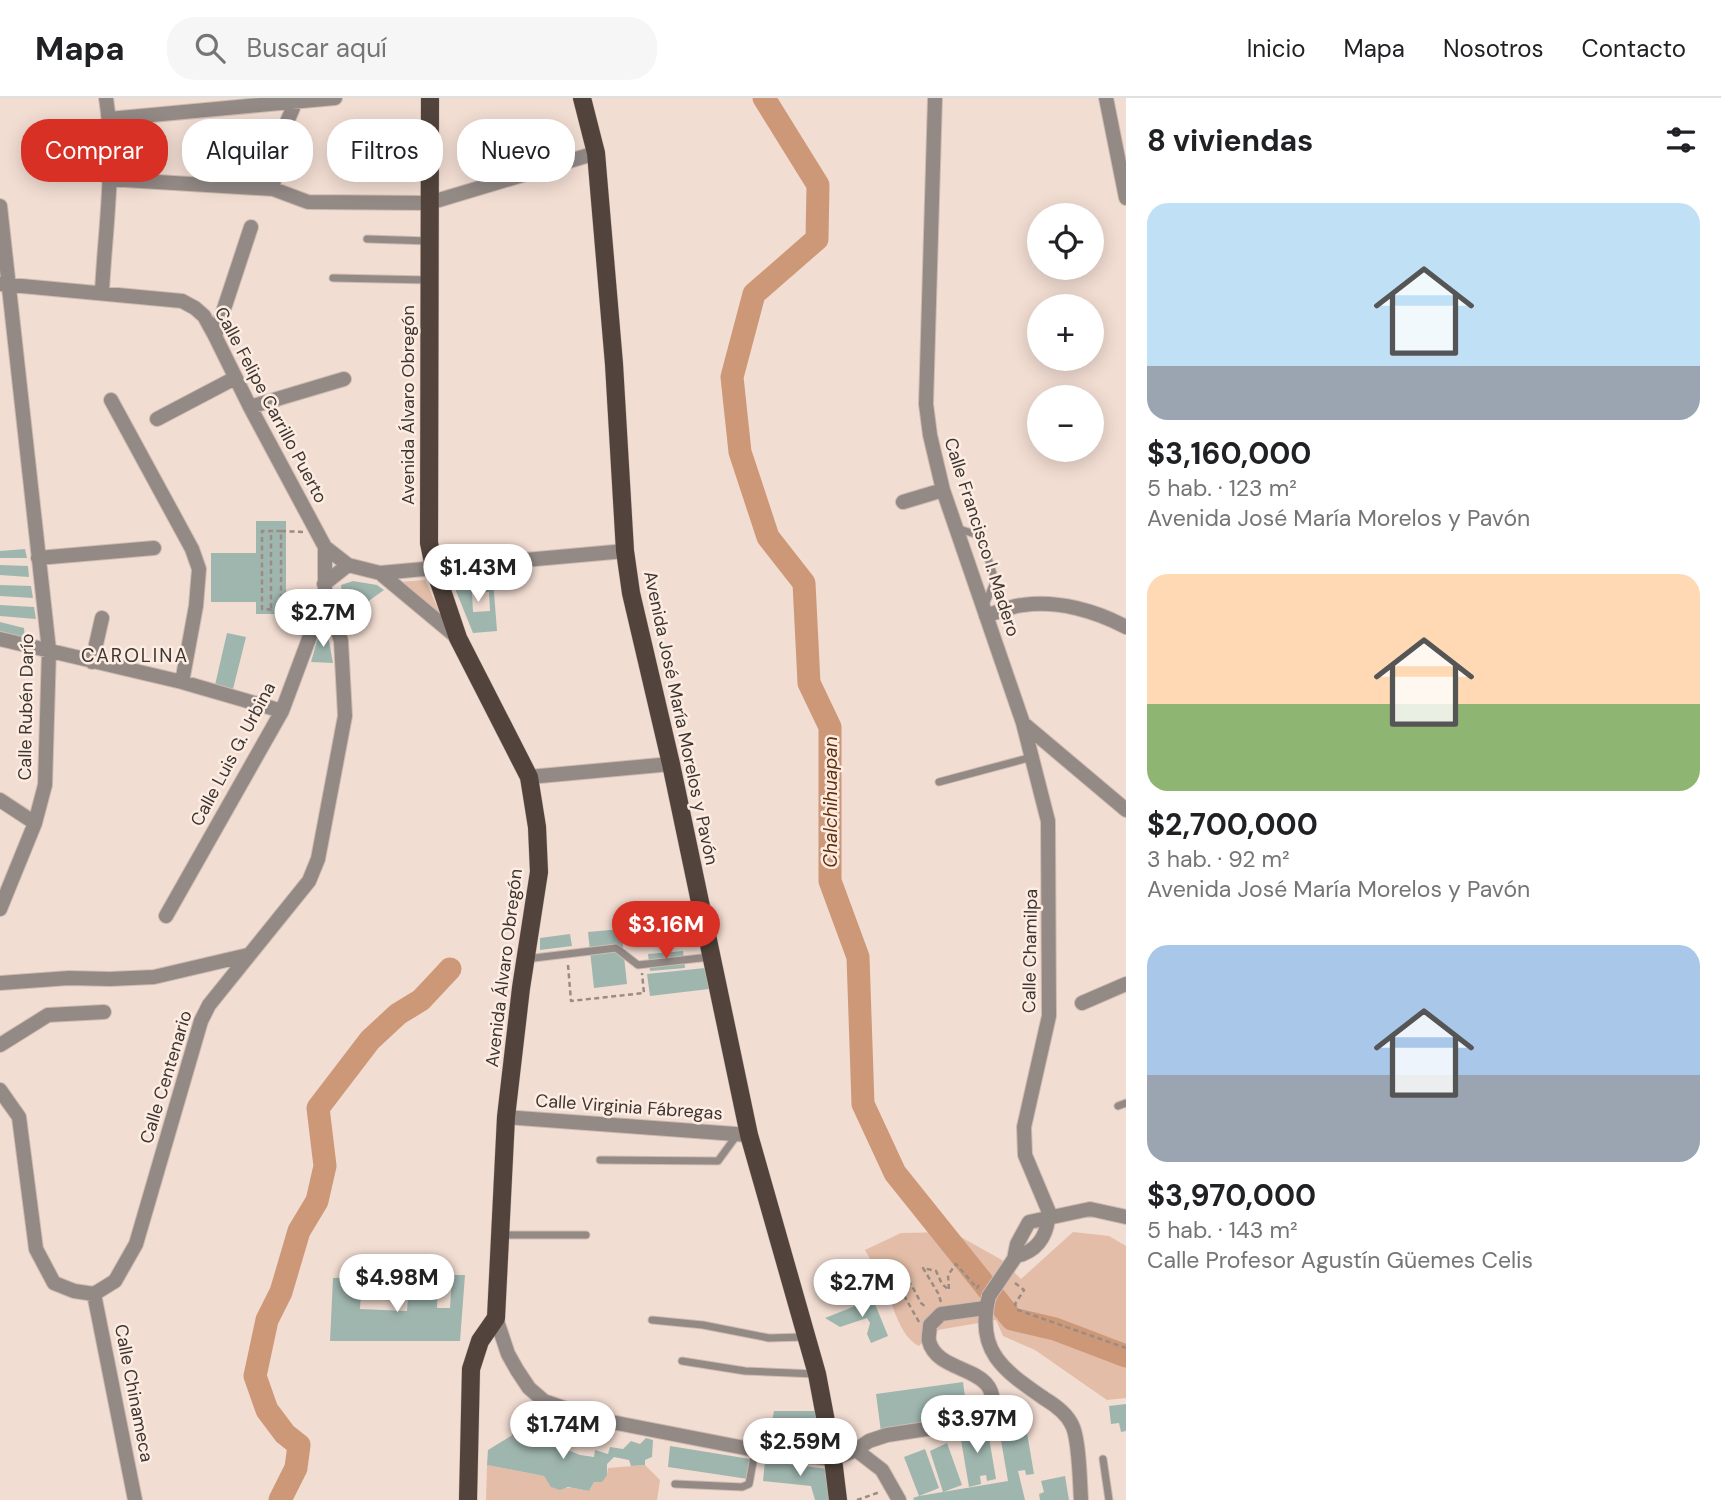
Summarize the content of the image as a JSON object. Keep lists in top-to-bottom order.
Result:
{
  "streets": {
    "main road": ["Avenida Álvaro Obregón", "Avenida José María Morelos y Pavón"],
    "street": [
      "Calle Felipe Carrillo Puerto",
      "Calle Francisco I. Madero",
      "Calle Rubén Darío",
      "Calle Luis G. Urbina",
      "Calle Chamilpa",
      "Calle Centenario",
      "Calle Virginia Fábregas",
      "Calle Chinameca"
    ]
  },
  "crossings": [
    ["Calle Felipe Carrillo Puerto", "Calle Rubén Darío"],
    ["Avenida Álvaro Obregón", "Calle Virginia Fábregas"],
    ["Calle Francisco I. Madero", "Calle Chamilpa"],
    ["Avenida José María Morelos y Pavón", "Calle Virginia Fábregas"],
    ["Calle Luis G. Urbina", "Calle Centenario"],
    ["Calle Centenario", "Calle Chinameca"]
  ],
  "districts": ["CAROLINA"],
  "water": ["Chalchihuapan"],
  "page": {
    "header": "Mapa",
    "search": "Buscar aquí",
    "nav": [
      "Inicio",
      "Mapa",
      "Nosotros",
      "Contacto"
    ],
    "heading": "8 viviendas",
    "chip": [
      "Comprar",
      "Alquilar",
      "Filtros",
      "Nuevo"
    ],
    "list": [
      {
        "name": "$3,160,000",
        "note": "5 hab. · 123 m² · Avenida José María Morelos y Pavón"
      },
      {
        "name": "$2,700,000",
        "note": "3 hab. · 92 m² · Avenida José María Morelos y Pavón"
      },
      {
        "name": "$3,970,000",
        "note": "5 hab. · 143 m² · Calle Profesor Agustín Güemes Celis"
      }
    ],
    "map_buttons": ["+", "−"],
    "price": [
      "$1.43M",
      "$2.7M",
      "$3.16M",
      "$4.98M",
      "$2.7M",
      "$3.97M",
      "$1.74M",
      "$2.59M"
    ]
  }
}
